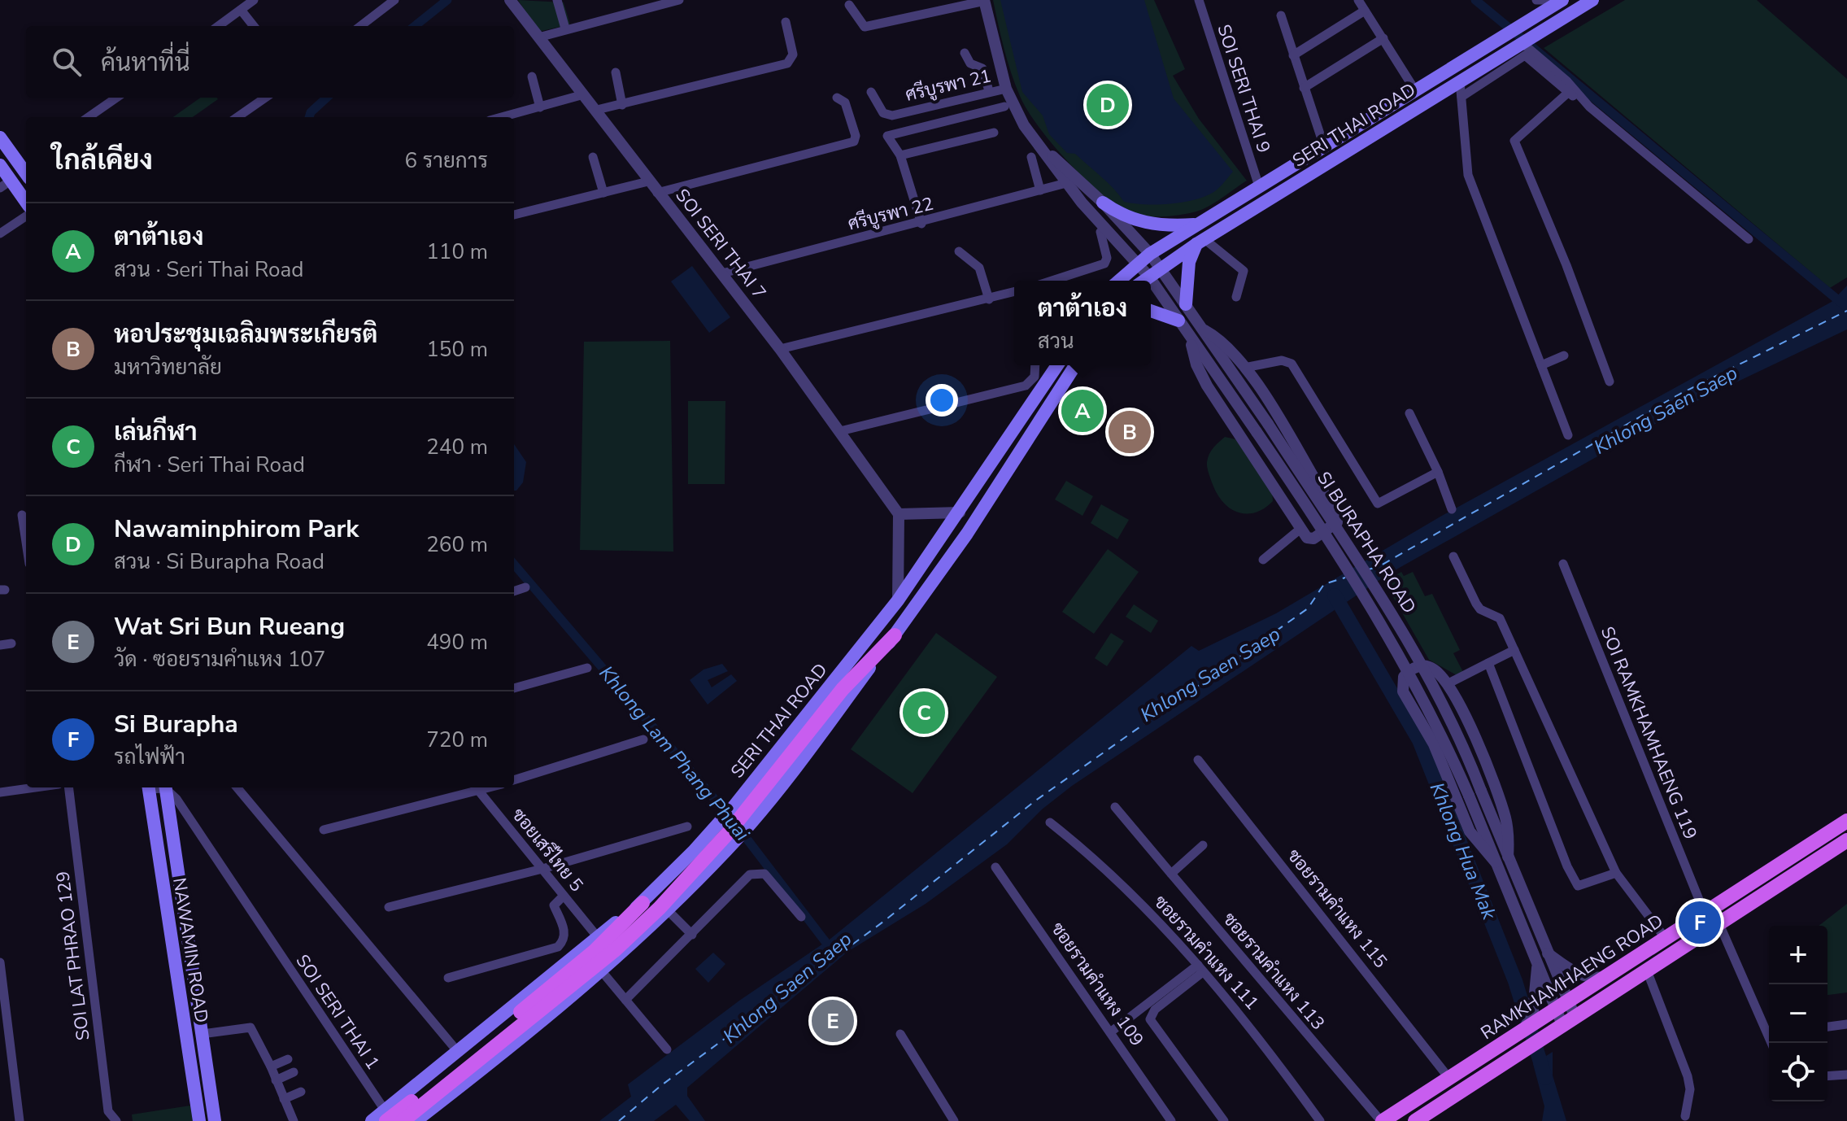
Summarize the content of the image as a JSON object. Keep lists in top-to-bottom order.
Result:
{
  "streets": {
    "main road": ["SERI THAI ROAD", "NAWAMIN ROAD", "RAMKHAMHAENG ROAD"],
    "street": [
      "ศรีบูรพา 21",
      "SOI SERI THAI 9",
      "ศรีบูรพา 22",
      "SOI SERI THAI 7",
      "SI BURAPHA ROAD",
      "SOI RAMKHAMHAENG 119",
      "ซอยเสรีไทย 5",
      "ซอยรามคำแหง 115",
      "ซอยรามคำแหง 111",
      "SOI LAT PHRAO 129",
      "ซอยรามคำแหง 113",
      "ซอยรามคำแหง 109",
      "SOI SERI THAI 1"
    ]
  },
  "crossings": [
    ["ศรีบูรพา 21", "SI BURAPHA ROAD"],
    ["SOI SERI THAI 9", "SERI THAI ROAD"],
    ["SERI THAI ROAD", "SI BURAPHA ROAD"],
    ["SERI THAI ROAD", "ซอยเสรีไทย 5"],
    ["SERI THAI ROAD", "SOI SERI THAI 1"],
    ["ศรีบูรพา 22", "SOI SERI THAI 7"],
    ["ศรีบูรพา 22", "SI BURAPHA ROAD"],
    ["SI BURAPHA ROAD", "RAMKHAMHAENG ROAD"],
    ["SOI RAMKHAMHAENG 119", "RAMKHAMHAENG ROAD"],
    ["ซอยรามคำแหง 115", "RAMKHAMHAENG ROAD"],
    ["ซอยรามคำแหง 113", "RAMKHAMHAENG ROAD"]
  ],
  "water": ["Khlong Saen Saep", "Khlong Lam Phang Phuai", "Khlong Hua Mak"],
  "page": {
    "search": "ค้นหาที่นี่",
    "pins": [
      "D",
      "A",
      "B",
      "C",
      "F",
      "E"
    ],
    "heading": ["ใกล้เคียง", "6 รายการ"],
    "list": [
      {
        "mark": "A",
        "name": "ตาต้าเอง",
        "note": "สวน · Seri Thai Road",
        "value": "110 m"
      },
      {
        "mark": "B",
        "name": "หอประชุมเฉลิมพระเกียรติ",
        "note": "มหาวิทยาลัย",
        "value": "150 m"
      },
      {
        "mark": "C",
        "name": "เล่นกีฬา",
        "note": "กีฬา · Seri Thai Road",
        "value": "240 m"
      },
      {
        "mark": "D",
        "name": "Nawaminphirom Park",
        "note": "สวน · Si Burapha Road",
        "value": "260 m"
      },
      {
        "mark": "E",
        "name": "Wat Sri Bun Rueang",
        "note": "วัด · ซอยรามคำแหง 107",
        "value": "490 m"
      },
      {
        "mark": "F",
        "name": "Si Burapha",
        "note": "รถไฟฟ้า",
        "value": "720 m"
      }
    ],
    "popup": ["ตาต้าเอง", "สวน"],
    "map_buttons": ["+", "−"]
  }
}
